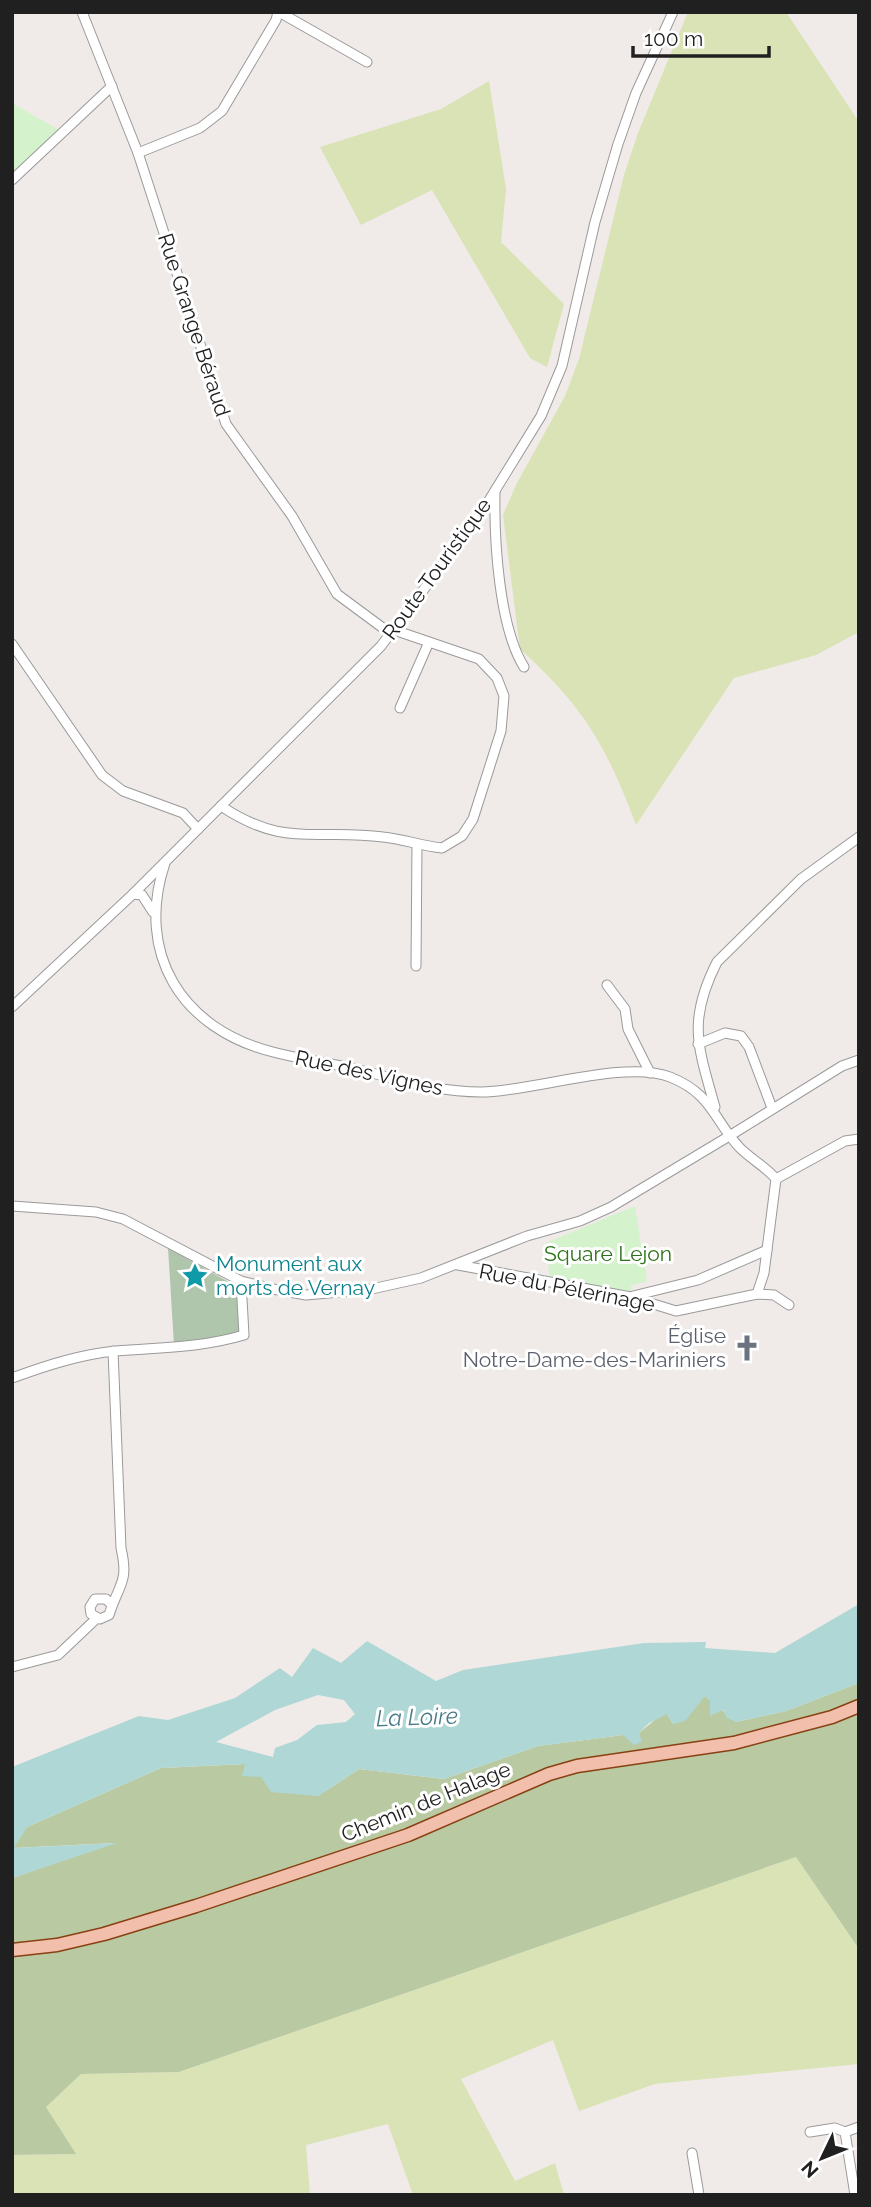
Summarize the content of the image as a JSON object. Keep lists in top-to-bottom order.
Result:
{
  "streets": {
    "main road": ["Chemin de Halage"],
    "street": [
      "Rue Grange Béraud",
      "Route Touristique",
      "Rue des Vignes",
      "Rue du Pélerinage"
    ]
  },
  "crossings": [
    ["Rue Grange Béraud", "Route Touristique"],
    ["Route Touristique", "Rue des Vignes"]
  ],
  "water": ["La Loire"],
  "parks": ["Square Lejon"],
  "places": {
    "place": ["Monument aux morts de Vernay"],
    "church": ["Église Notre-Dame-des-Mariniers"]
  },
  "scale_bar": "100 m",
  "north": "bottom left"
}
